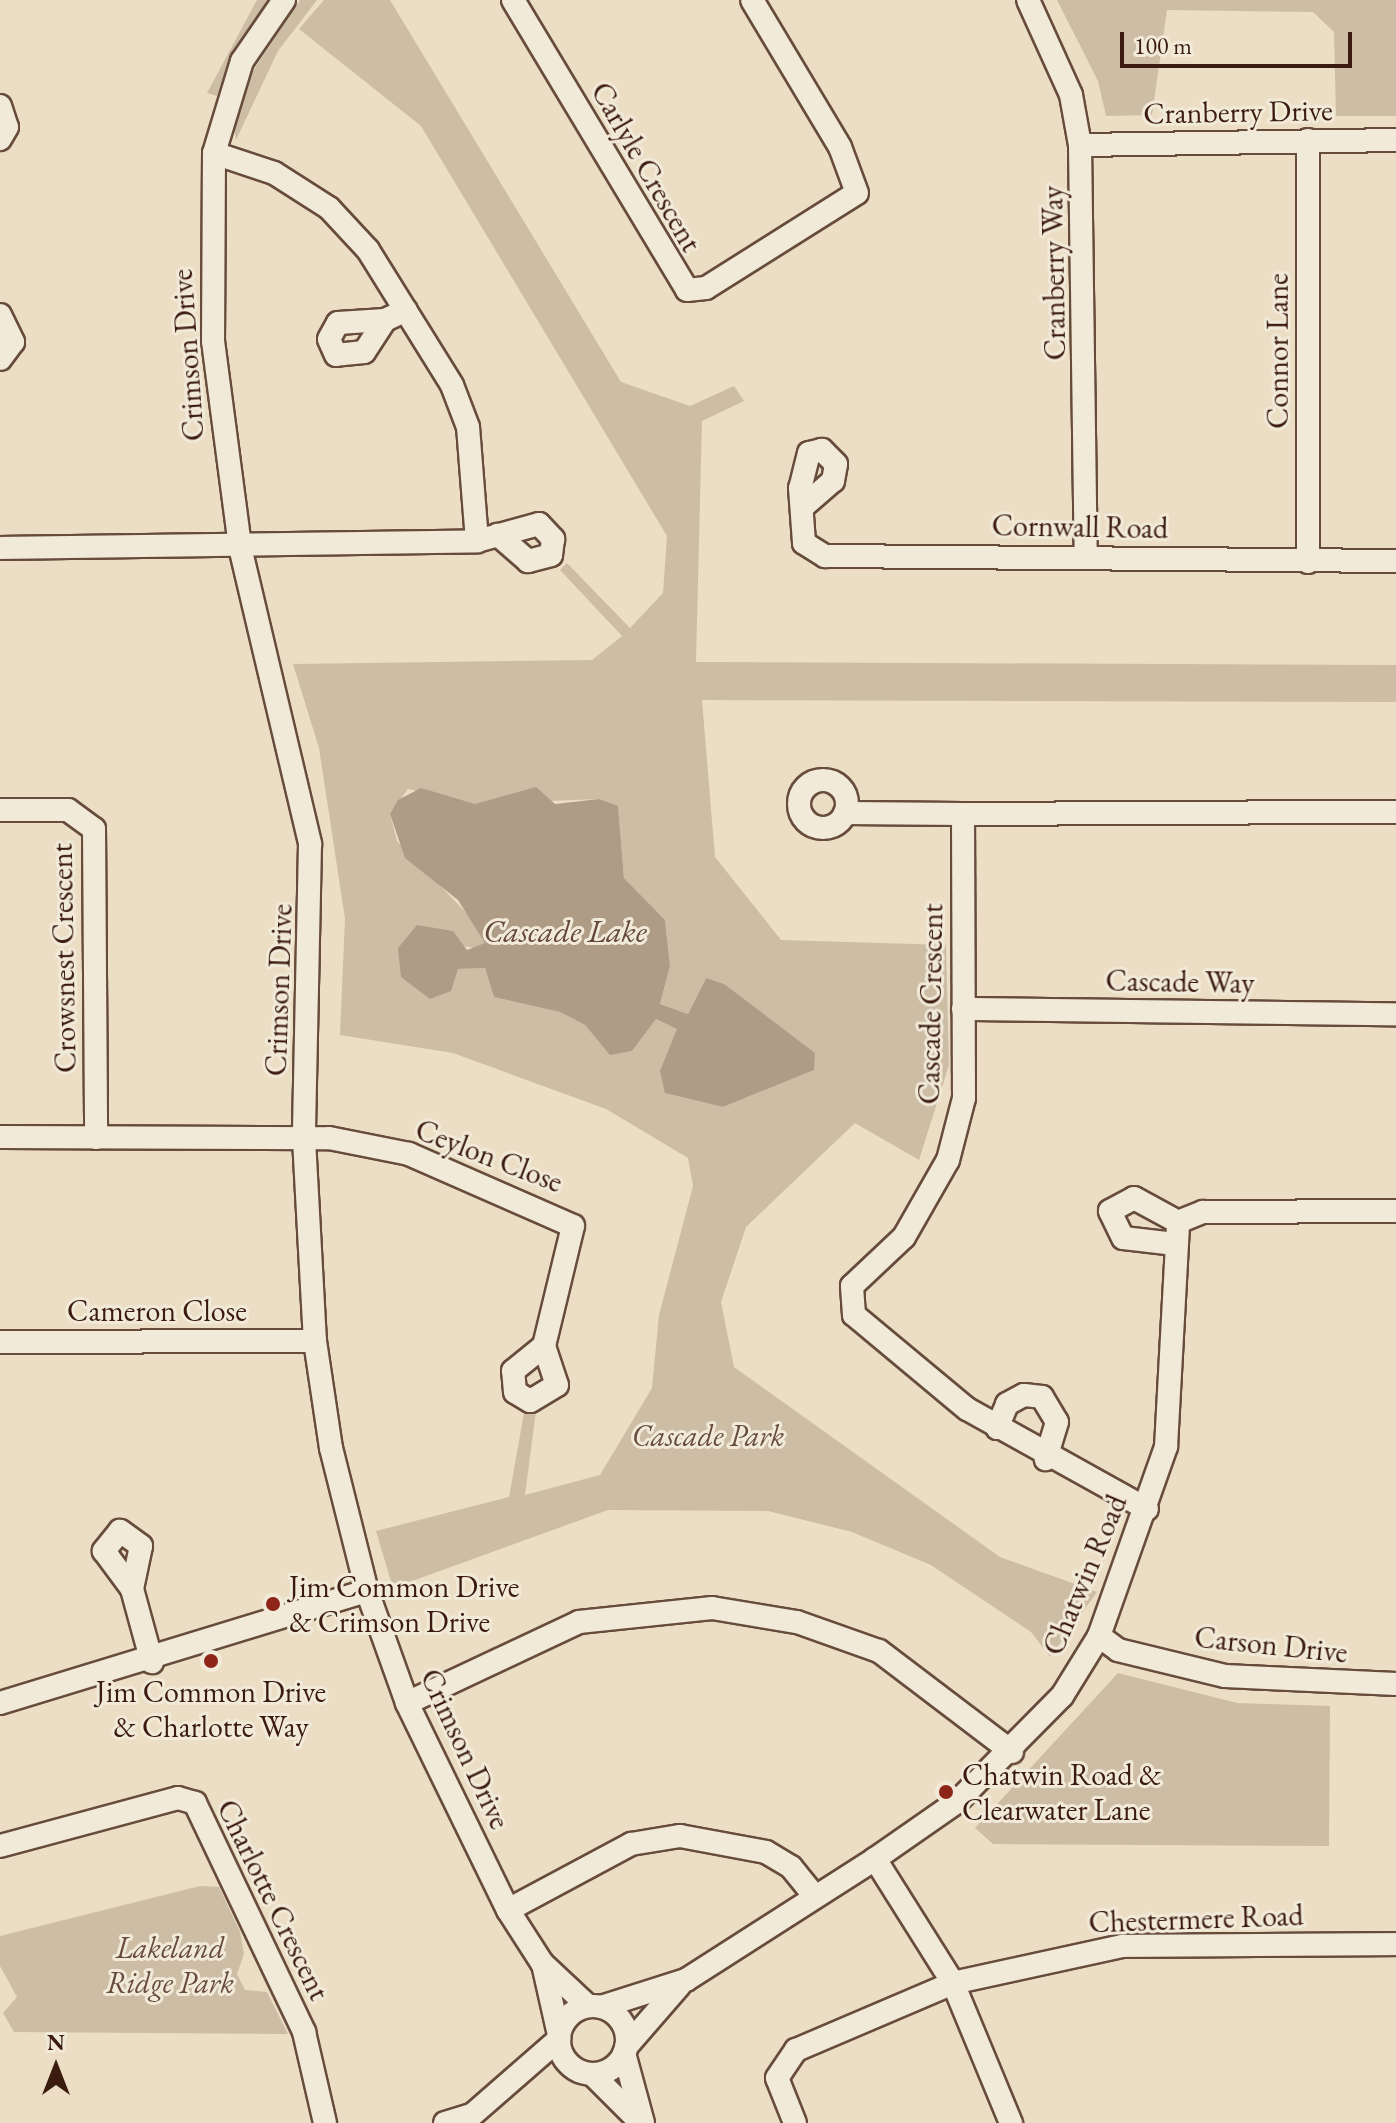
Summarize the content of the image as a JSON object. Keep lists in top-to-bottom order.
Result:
{
  "streets": {
    "street": [
      "Cranberry Drive",
      "Carlyle Crescent",
      "Cranberry Way",
      "Connor Lane",
      "Crimson Drive",
      "Cornwall Road",
      "Crowsnest Crescent",
      "Cascade Way",
      "Cascade Crescent",
      "Ceylon Close",
      "Cameron Close",
      "Chatwin Road",
      "Carson Drive",
      "Charlotte Crescent",
      "Chestermere Road"
    ]
  },
  "crossings": [
    ["Cranberry Drive", "Cranberry Way"],
    ["Cranberry Drive", "Connor Lane"],
    ["Cranberry Way", "Cornwall Road"],
    ["Connor Lane", "Cornwall Road"],
    ["Crimson Drive", "Ceylon Close"],
    ["Crimson Drive", "Cameron Close"],
    ["Crimson Drive", "Chatwin Road"],
    ["Cascade Way", "Cascade Crescent"],
    ["Cascade Crescent", "Chatwin Road"],
    ["Chatwin Road", "Carson Drive"]
  ],
  "water": ["Cascade Lake"],
  "parks": ["Cascade Park", "Lakeland Ridge Park"],
  "places": ["Jim Common Drive & Crimson Drive", "Jim Common Drive & Charlotte Way", "Chatwin Road & Clearwater Lane"],
  "scale_bar": "100 m",
  "north": "top"
}
